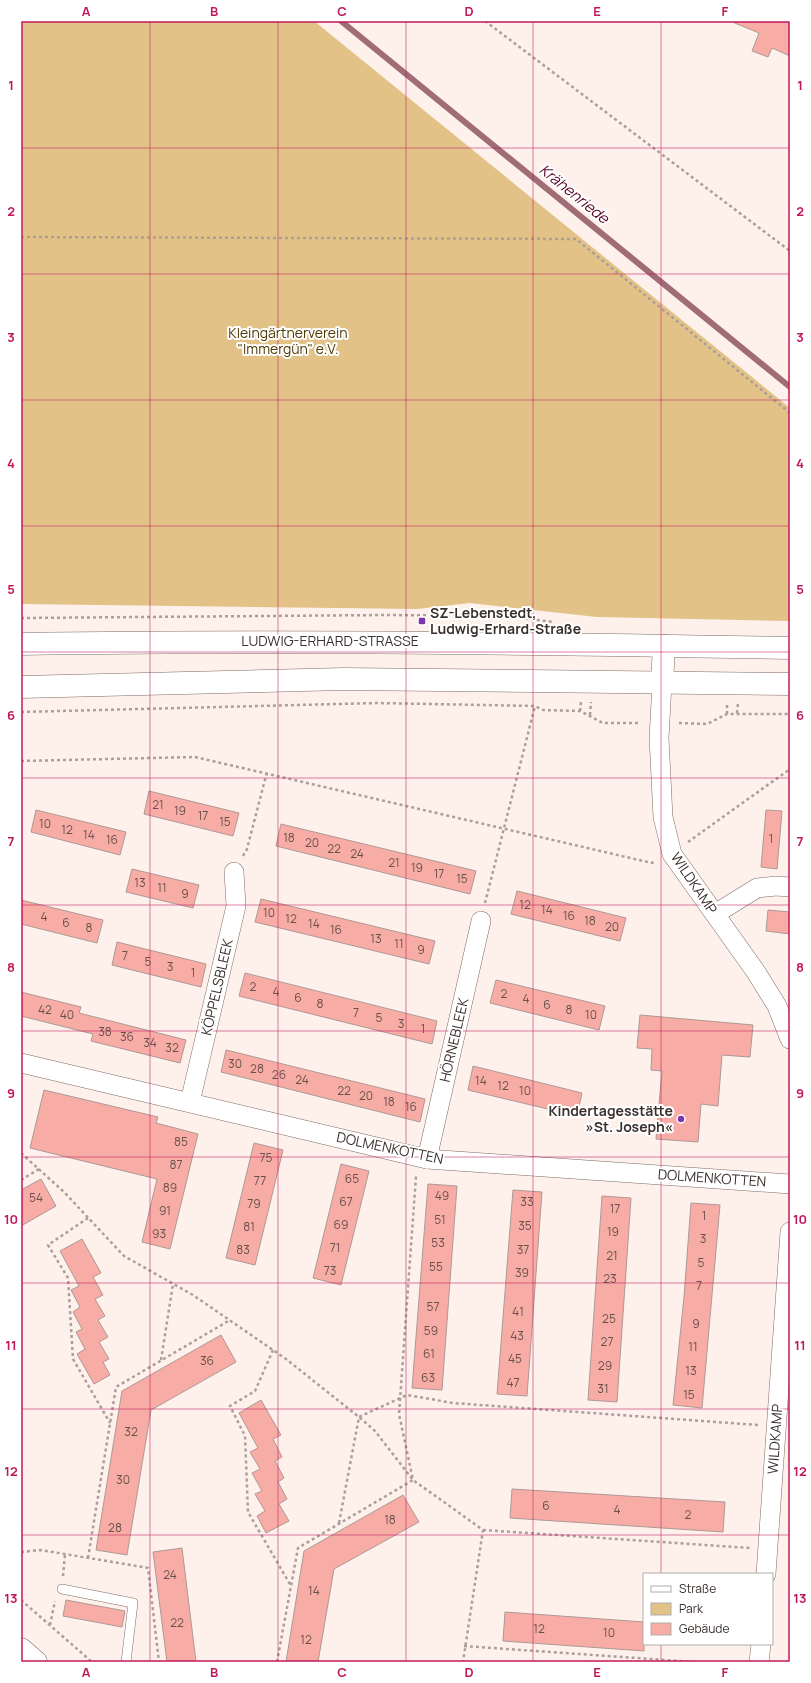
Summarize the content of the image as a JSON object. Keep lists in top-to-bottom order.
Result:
{
  "streets": {
    "main road": ["LUDWIG-ERHARD-STRASSE"],
    "street": [
      "WILDKAMP",
      "KÖPPELSBLEEK",
      "HÖRNEBLEEK",
      "DOLMENKOTTEN"
    ]
  },
  "crossings": [
    ["KÖPPELSBLEEK", "DOLMENKOTTEN"],
    ["HÖRNEBLEEK", "DOLMENKOTTEN"]
  ],
  "water": ["Krähenriede"],
  "parks": ["Kleingärtnerverein \"Immergün\" e.V."],
  "places": {
    "transit": ["SZ-Lebenstedt, Ludwig-Erhard-Straße"],
    "other": ["Kindertagesstätte »St. Joseph«"]
  },
  "house_numbers": [
    "21",
    "19",
    "17",
    "15",
    "10",
    "12",
    "14",
    "18",
    "1",
    "16",
    "20",
    "22",
    "24",
    "21",
    "19",
    "17",
    "15",
    "13",
    "11",
    "9",
    "12",
    "14",
    "10",
    "16",
    "4",
    "12",
    "18",
    "6",
    "14",
    "20",
    "8",
    "16",
    "13",
    "11",
    "9",
    "7",
    "5",
    "3",
    "1",
    "2",
    "4",
    "2",
    "6",
    "4",
    "8",
    "6",
    "42",
    "8",
    "7",
    "40",
    "10",
    "5",
    "3",
    "1",
    "38",
    "36",
    "34",
    "32",
    "30",
    "28",
    "26",
    "24",
    "14",
    "12",
    "22",
    "10",
    "20",
    "18",
    "16",
    "85",
    "75",
    "87",
    "65",
    "77",
    "89",
    "49",
    "54",
    "67",
    "33",
    "79",
    "17",
    "91",
    "1",
    "51",
    "69",
    "35",
    "81",
    "19",
    "93",
    "3",
    "53",
    "71",
    "83",
    "37",
    "21",
    "5",
    "55",
    "73",
    "39",
    "23",
    "7",
    "57",
    "41",
    "25",
    "9",
    "59",
    "43",
    "27",
    "11",
    "61",
    "45",
    "36",
    "29",
    "13",
    "63",
    "47",
    "31",
    "15",
    "32",
    "30",
    "6",
    "4",
    "2",
    "18",
    "28",
    "24",
    "14",
    "22",
    "12",
    "10",
    "12"
  ],
  "legend": ["Straße", "Park", "Gebäude"],
  "grid": {
    "columns": [
      "A",
      "B",
      "C",
      "D",
      "E",
      "F"
    ],
    "rows": [
      "1",
      "2",
      "3",
      "4",
      "5",
      "6",
      "7",
      "8",
      "9",
      "10",
      "11",
      "12",
      "13"
    ]
  }
}
